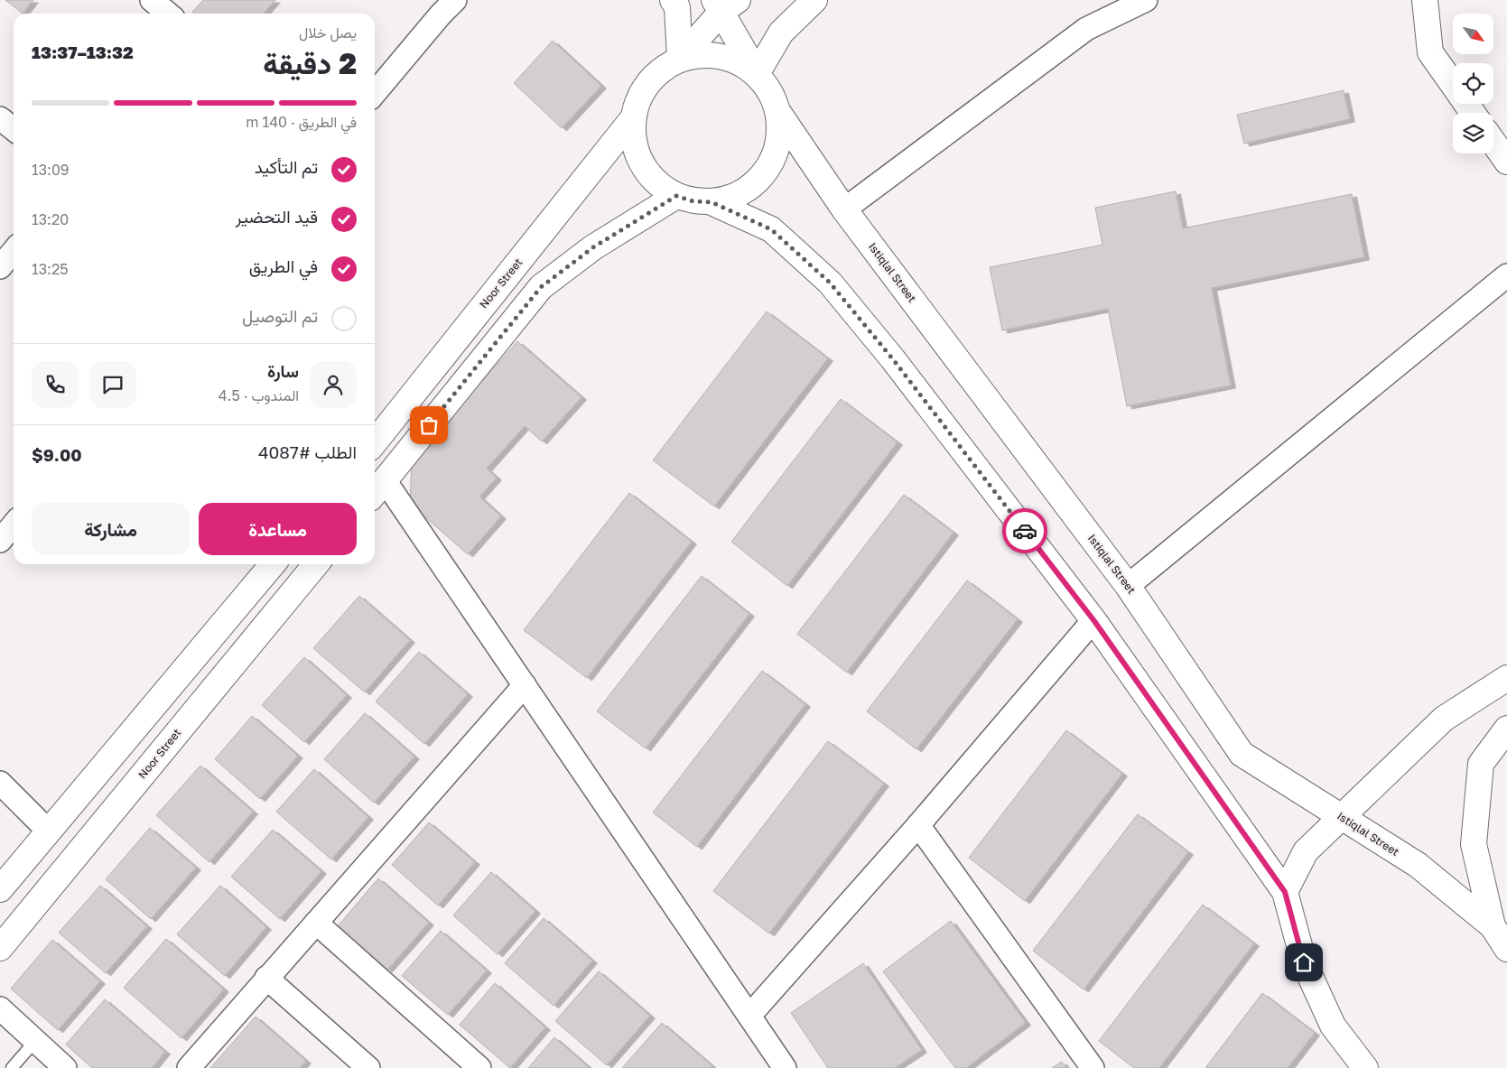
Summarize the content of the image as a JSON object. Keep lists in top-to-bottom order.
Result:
{
  "streets": {
    "main road": ["Istiqlal Street", "Noor Street"]
  },
  "crossings": [
    ["Istiqlal Street", "Noor Street"]
  ],
  "north": "bottom right",
  "page": {
    "heading": ["2 دقيقة", "يصل خلال", "13:32–13:37"],
    "panel": [
      "سارة",
      "المندوب · 4.5",
      "الطلب #4087",
      "$9.00"
    ],
    "bar": "في الطريق · 140 m",
    "list": [
      ["تم التأكيد", "13:09"],
      ["قيد التحضير", "13:20"],
      ["في الطريق", "13:25"],
      "تم التوصيل"
    ],
    "buttons": ["مساعدة", "مشاركة"]
  }
}
